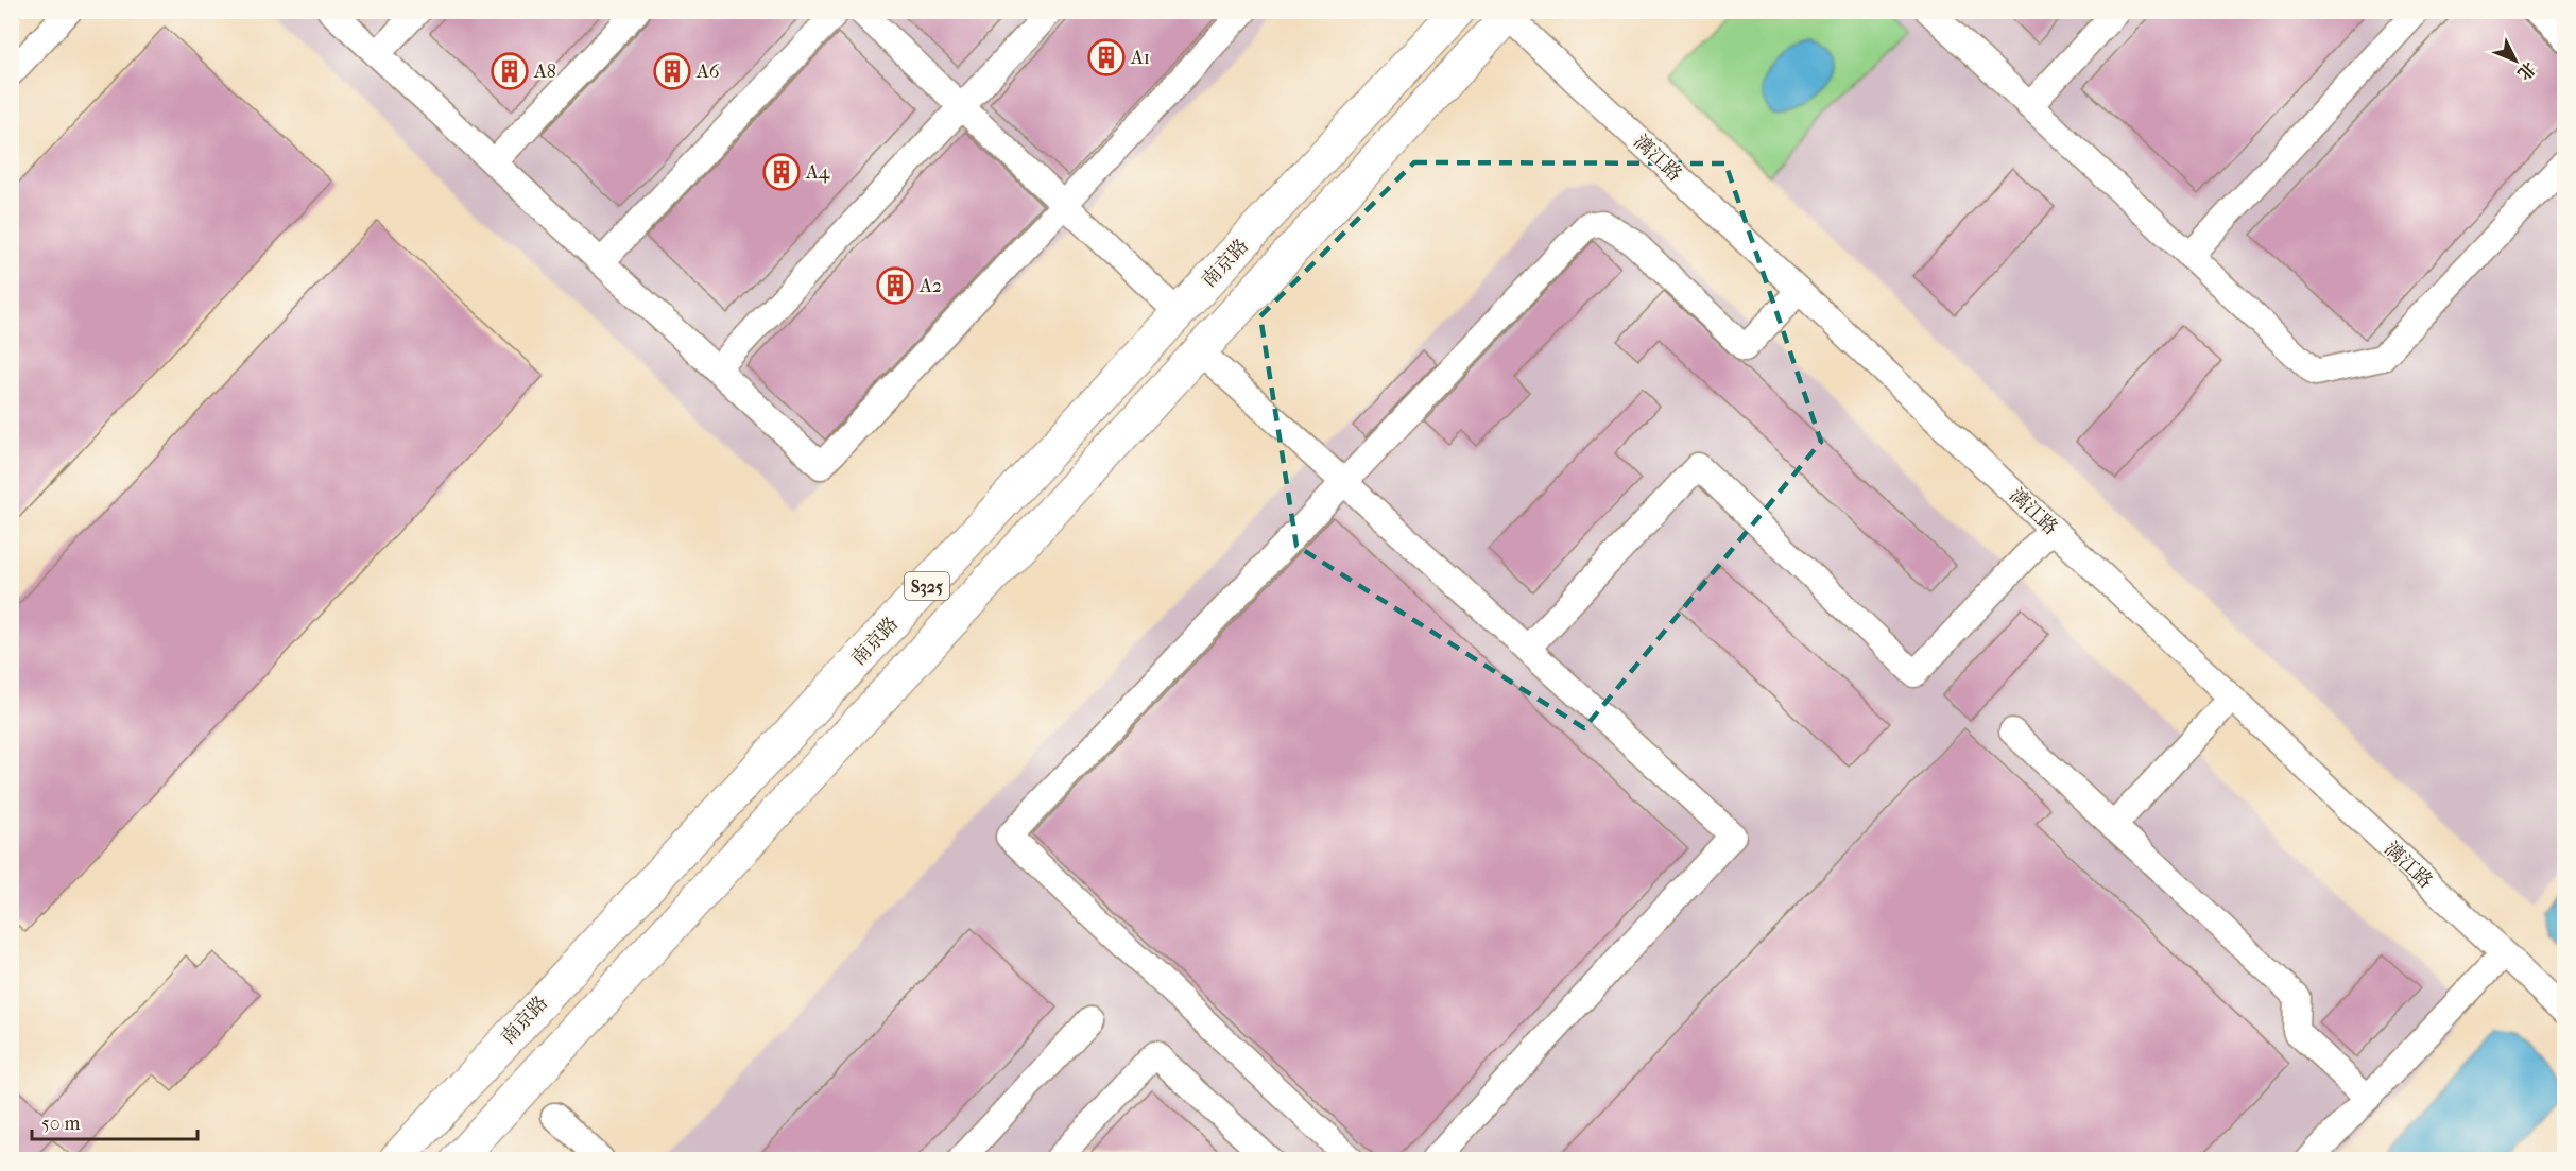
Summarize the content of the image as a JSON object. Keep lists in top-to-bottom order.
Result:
{
  "streets": {
    "main road": ["南京路", "S325"],
    "street": ["漓江路"]
  },
  "crossings": [
    ["漓江路", "S325"]
  ],
  "places": {
    "building": [
      "A1",
      "A8",
      "A6",
      "A4",
      "A2"
    ]
  },
  "scale_bar": "50 m",
  "north": "bottom right"
}
